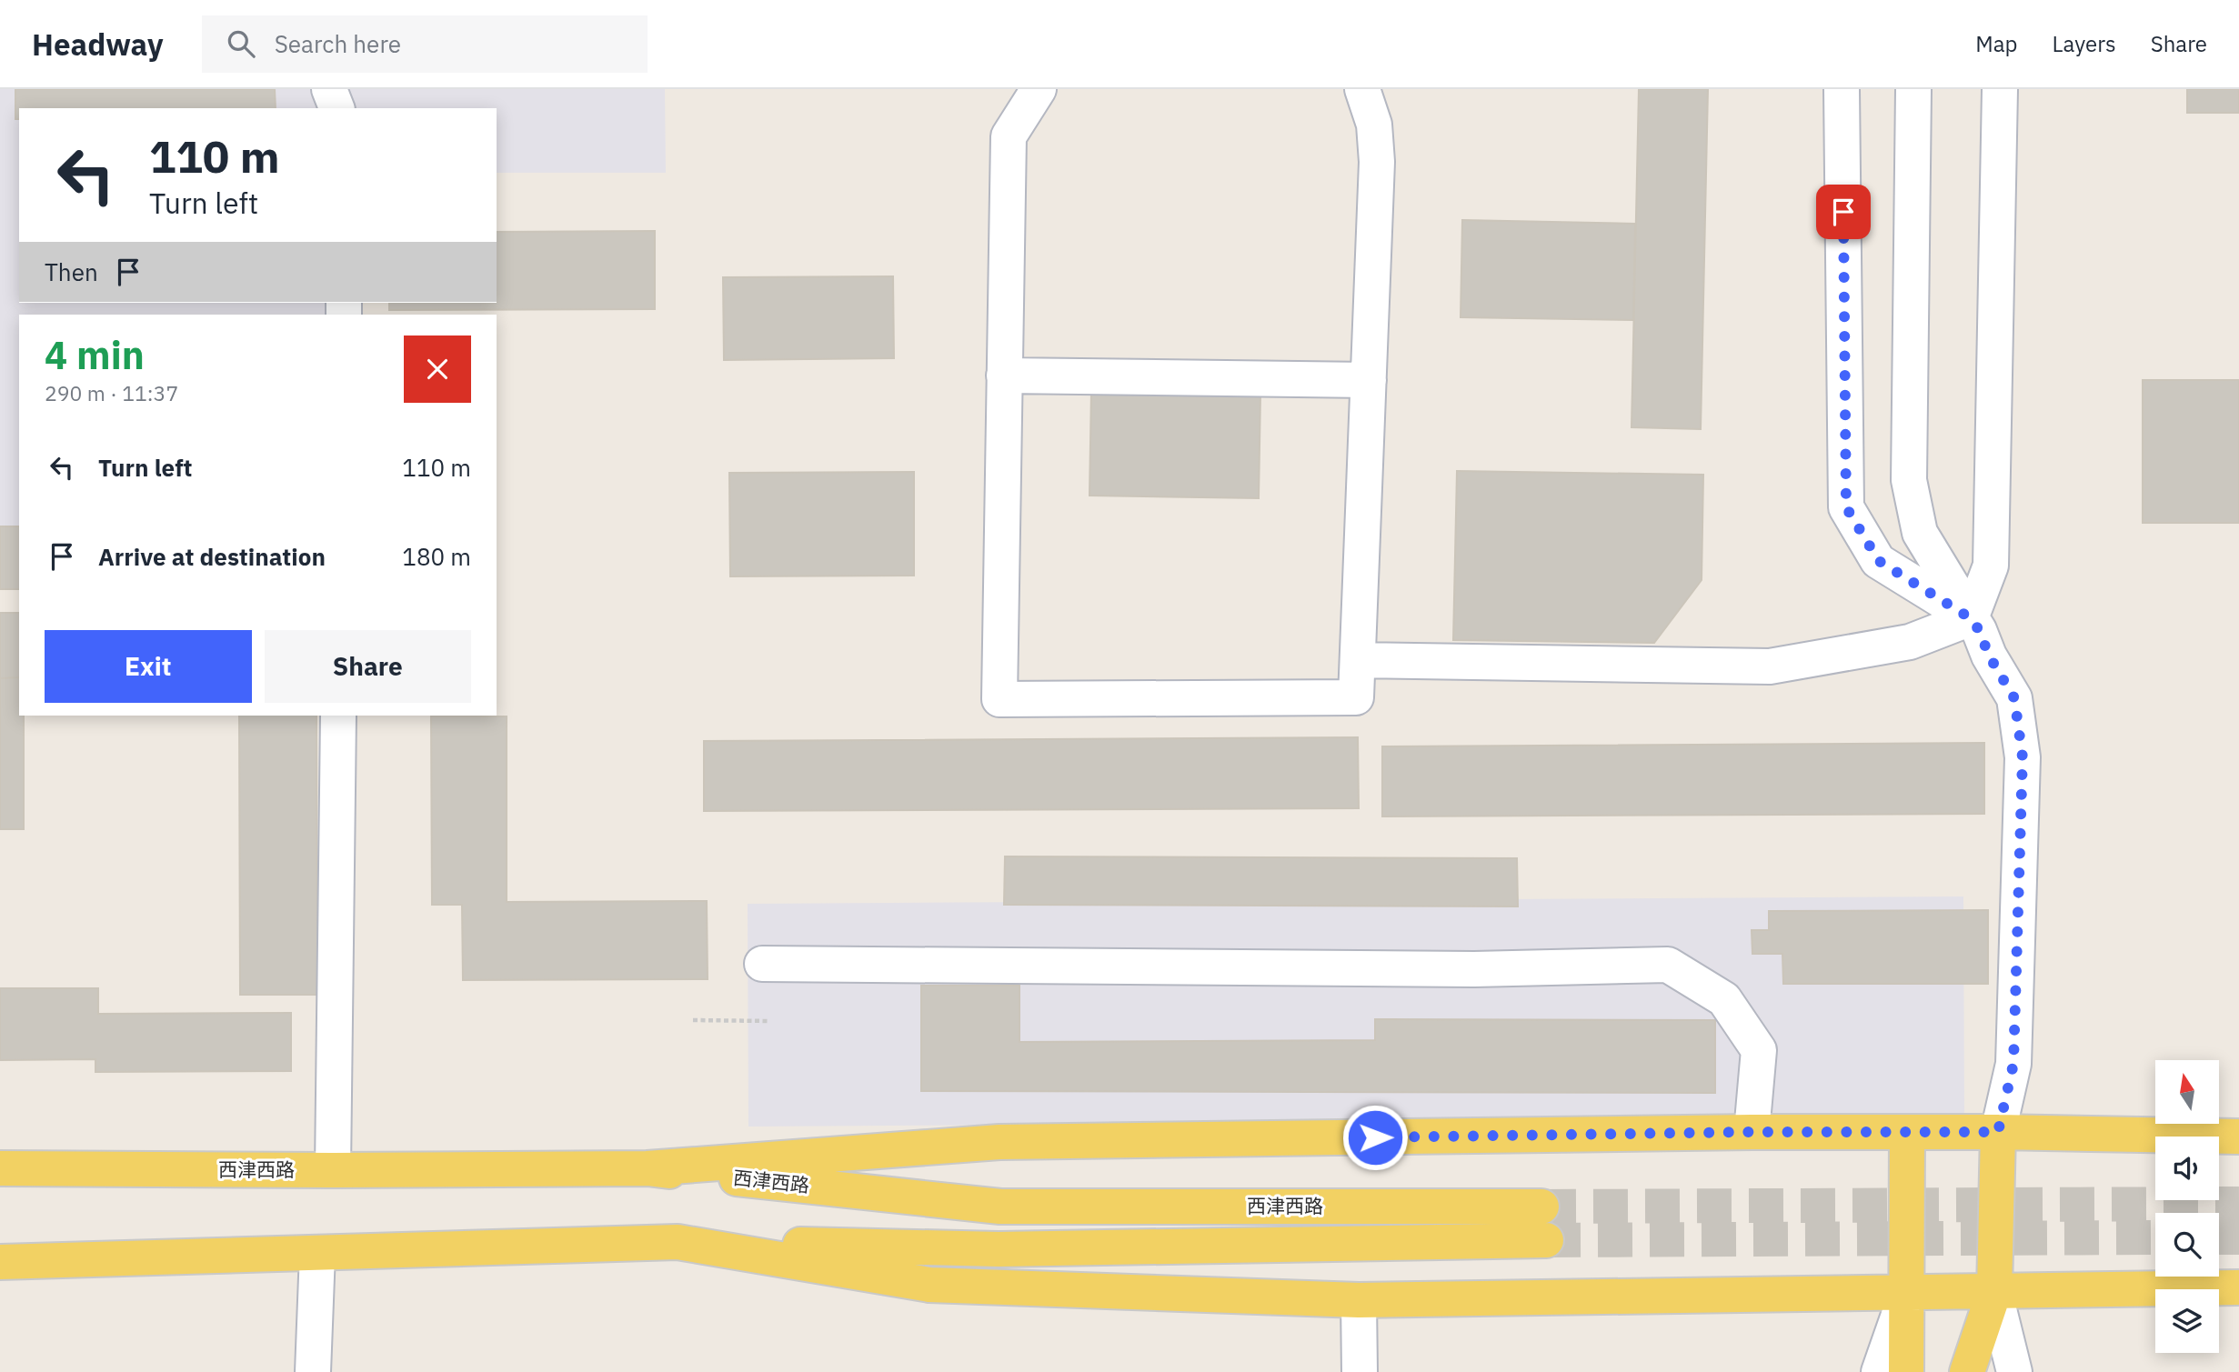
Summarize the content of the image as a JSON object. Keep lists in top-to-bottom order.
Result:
{
  "streets": {
    "main road": ["西津西路"]
  },
  "north": "top",
  "page": {
    "header": "Headway",
    "search": "Search here",
    "nav": ["Map", "Layers", "Share"],
    "turn": ["110 m", "Turn left"],
    "then": "Then",
    "heading": ["4 min", "290 m · 11:37"],
    "list": [
      {
        "name": "Turn left",
        "value": "110 m"
      },
      {
        "name": "Arrive at destination",
        "value": "180 m"
      }
    ],
    "buttons": ["Exit", "Share"]
  }
}
